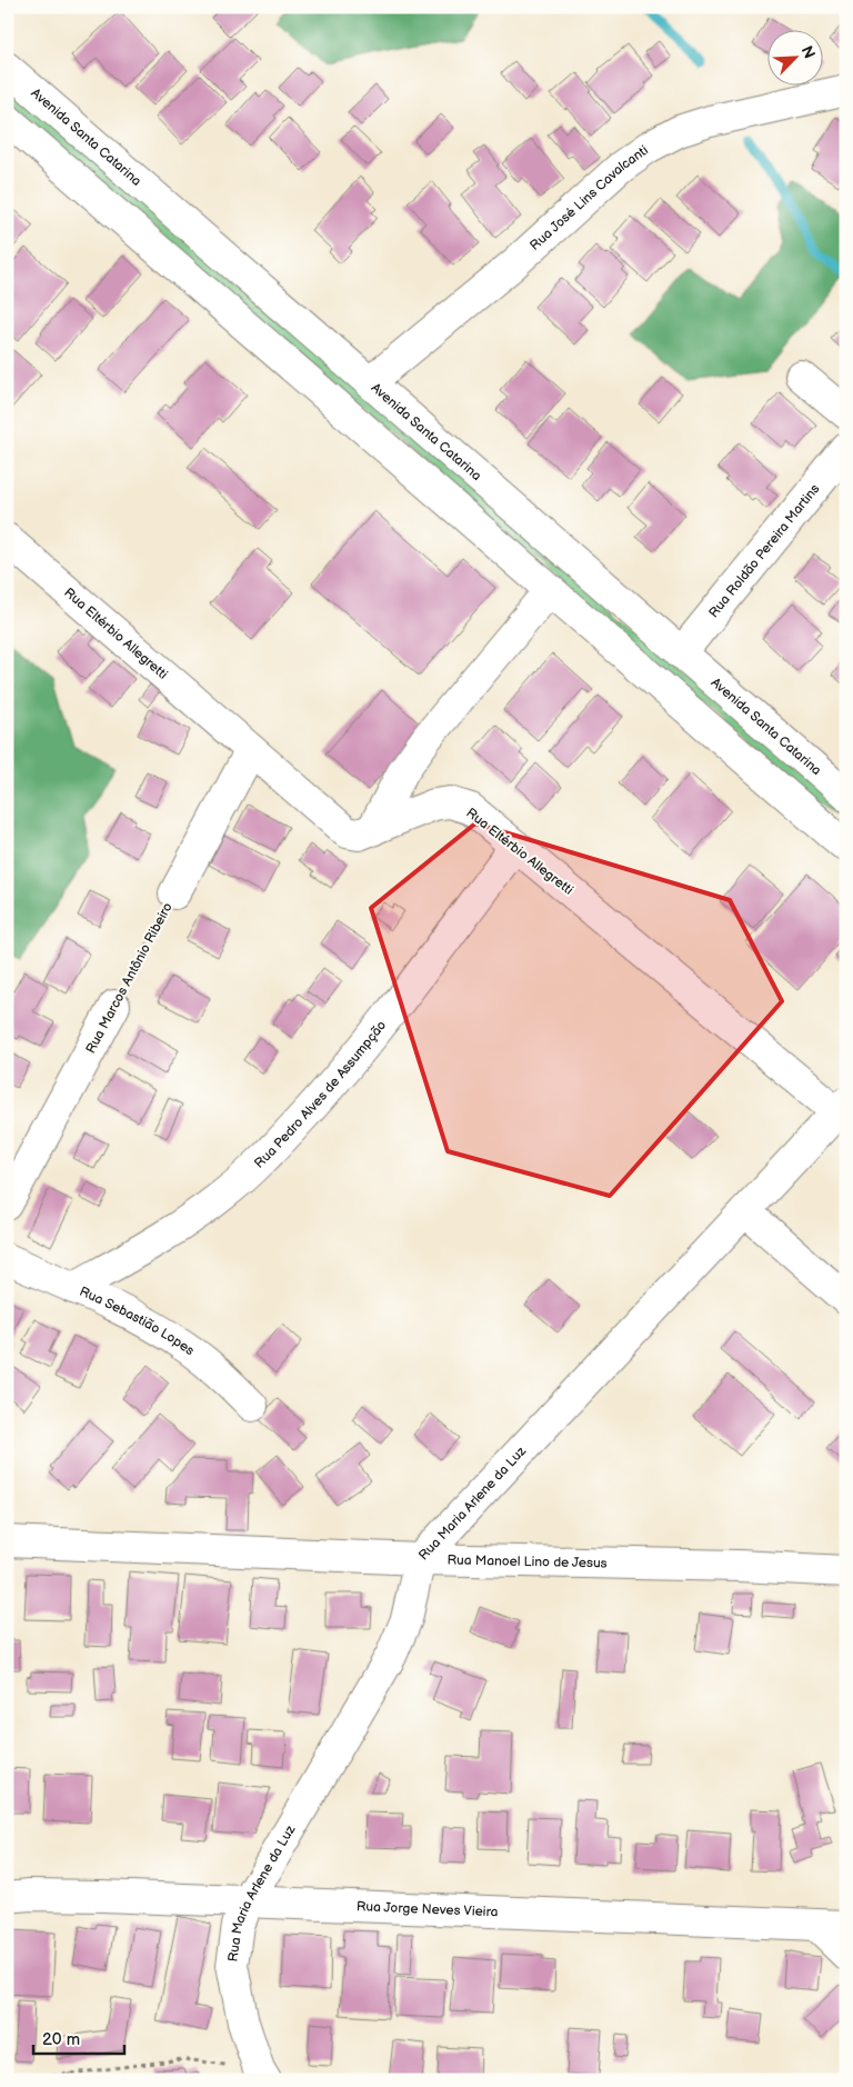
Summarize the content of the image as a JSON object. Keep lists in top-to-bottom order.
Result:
{
  "streets": {
    "street": [
      "Avenida Santa Catarina",
      "Rua José Lins Cavalcanti",
      "Rua Roldão Pereira Martins",
      "Rua Eltérbio Allegretti",
      "Rua Marcos Antônio Ribeiro",
      "Rua Pedro Alves de Assumpção",
      "Rua Sebastião Lopes",
      "Rua Maria Arlene da Luz",
      "Rua Manoel Lino de Jesus",
      "Rua Jorge Neves Vieira"
    ]
  },
  "crossings": [
    ["Avenida Santa Catarina", "Rua José Lins Cavalcanti"],
    ["Avenida Santa Catarina", "Rua Roldão Pereira Martins"],
    ["Rua Eltérbio Allegretti", "Rua Marcos Antônio Ribeiro"],
    ["Rua Eltérbio Allegretti", "Rua Pedro Alves de Assumpção"],
    ["Rua Eltérbio Allegretti", "Rua Maria Arlene da Luz"],
    ["Rua Pedro Alves de Assumpção", "Rua Sebastião Lopes"],
    ["Rua Maria Arlene da Luz", "Rua Manoel Lino de Jesus"],
    ["Rua Maria Arlene da Luz", "Rua Jorge Neves Vieira"]
  ],
  "scale_bar": "20 m",
  "north": "top right"
}
